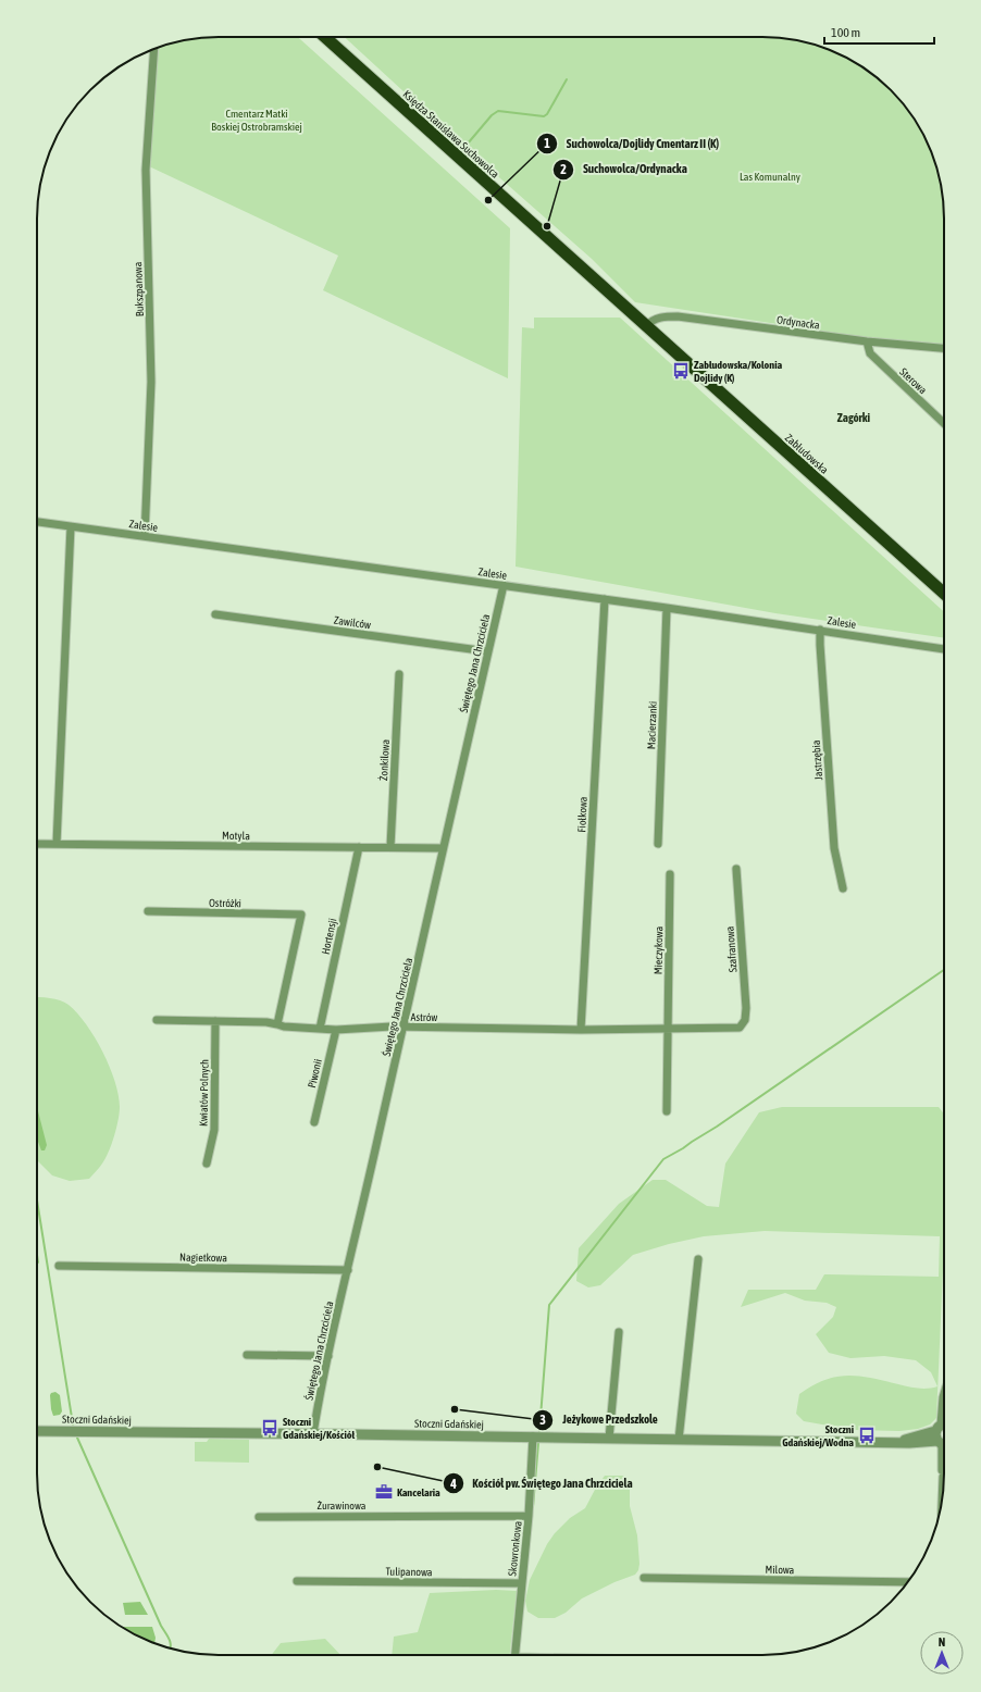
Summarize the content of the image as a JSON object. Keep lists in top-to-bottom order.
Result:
{
  "streets": {
    "highway": ["Księdza Stanisława Suchowolca", "Zabłudowska"],
    "street": [
      "Bukszpanowa",
      "Ordynacka",
      "Sterowa",
      "Zalesie",
      "Zawilców",
      "Świętego Jana Chrzciciela",
      "Macierzanki",
      "Żonkilowa",
      "Jastrzębia",
      "Fiołkowa",
      "Motyla",
      "Ostróżki",
      "Hortensji",
      "Szafranowa",
      "Mieczykowa",
      "Astrów",
      "Piwonii",
      "Kwiatów Polnych",
      "Nagietkowa",
      "Stoczni Gdańskiej",
      "Żurawinowa",
      "Skowronkowa",
      "Milowa",
      "Tulipanowa"
    ]
  },
  "crossings": [
    ["Księdza Stanisława Suchowolca", "Ordynacka"],
    ["Księdza Stanisława Suchowolca", "Zabłudowska"],
    ["Bukszpanowa", "Zalesie"],
    ["Ordynacka", "Sterowa"],
    ["Ordynacka", "Zabłudowska"],
    ["Zalesie", "Świętego Jana Chrzciciela"],
    ["Zalesie", "Macierzanki"],
    ["Zalesie", "Jastrzębia"],
    ["Zalesie", "Fiołkowa"],
    ["Zawilców", "Świętego Jana Chrzciciela"],
    ["Świętego Jana Chrzciciela", "Motyla"],
    ["Świętego Jana Chrzciciela", "Astrów"],
    ["Świętego Jana Chrzciciela", "Nagietkowa"],
    ["Świętego Jana Chrzciciela", "Stoczni Gdańskiej"],
    ["Żonkilowa", "Motyla"],
    ["Fiołkowa", "Astrów"],
    ["Motyla", "Hortensji"],
    ["Ostróżki", "Astrów"],
    ["Hortensji", "Astrów"],
    ["Szafranowa", "Astrów"],
    ["Mieczykowa", "Astrów"],
    ["Astrów", "Piwonii"],
    ["Astrów", "Kwiatów Polnych"],
    ["Stoczni Gdańskiej", "Skowronkowa"],
    ["Żurawinowa", "Skowronkowa"],
    ["Skowronkowa", "Tulipanowa"]
  ],
  "districts": ["Zagórki"],
  "parks": ["Cmentarz Matki Boskiej Ostrobramskiej", "Las Komunalny"],
  "places": {
    "other": [
      "Suchowolca/Dojlidy Cmentarz II (K)",
      "Suchowolca/Ordynacka",
      "Jeżykowe Przedszkole",
      "Kościół pw. Świętego Jana Chrzciciela"
    ],
    "bus stop": ["Zabłudowska/Kolonia Dojlidy (K)", "Stoczni Gdańskiej/Kościół", "Stoczni Gdańskiej/Wodna"],
    "office": ["Kancelaria"]
  },
  "scale_bar": "100 m",
  "north": "top"
}
